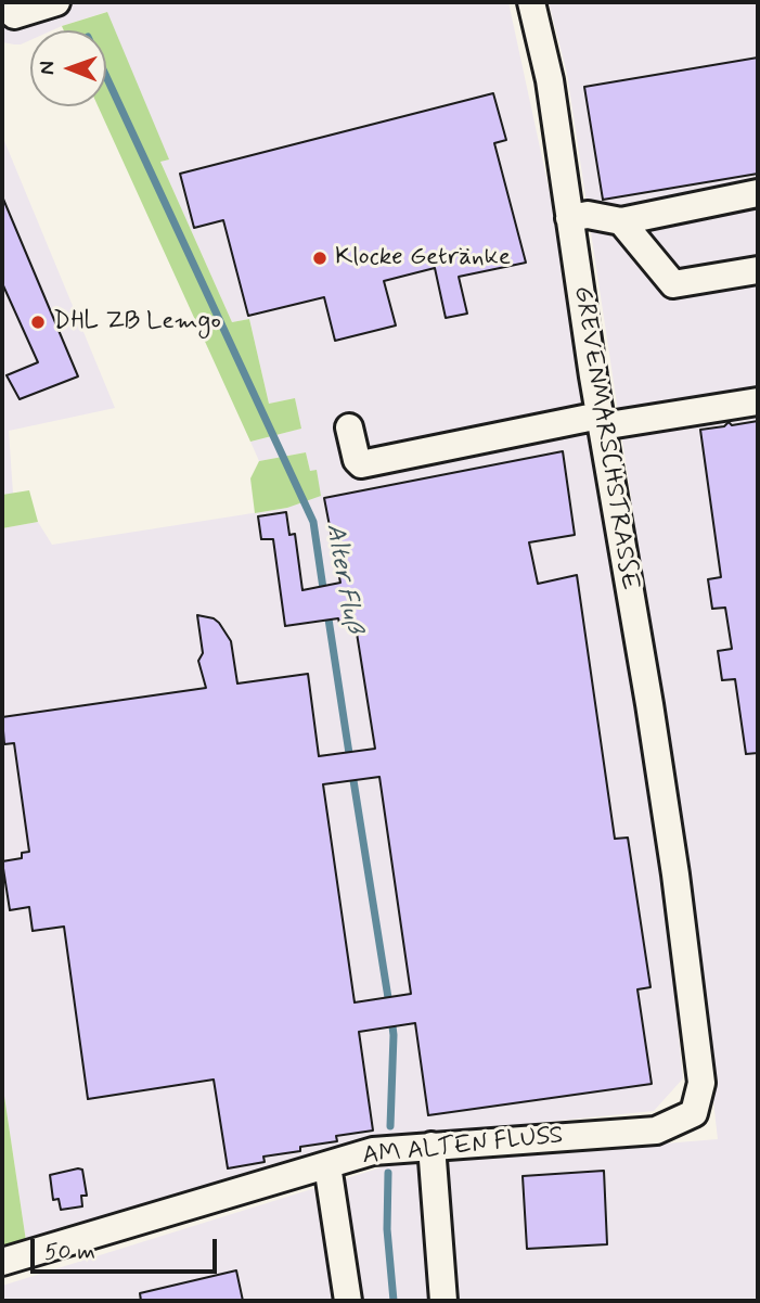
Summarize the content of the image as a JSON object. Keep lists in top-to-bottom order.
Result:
{
  "streets": {
    "street": ["GREVENMARSCHSTRASSE", "AM ALTEN FLUSS"]
  },
  "crossings": [
    ["GREVENMARSCHSTRASSE", "AM ALTEN FLUSS"]
  ],
  "water": ["Alter Fluß"],
  "places": ["Klocke Getränke", "DHL ZB Lemgo"],
  "scale_bar": "50 m",
  "north": "left"
}
